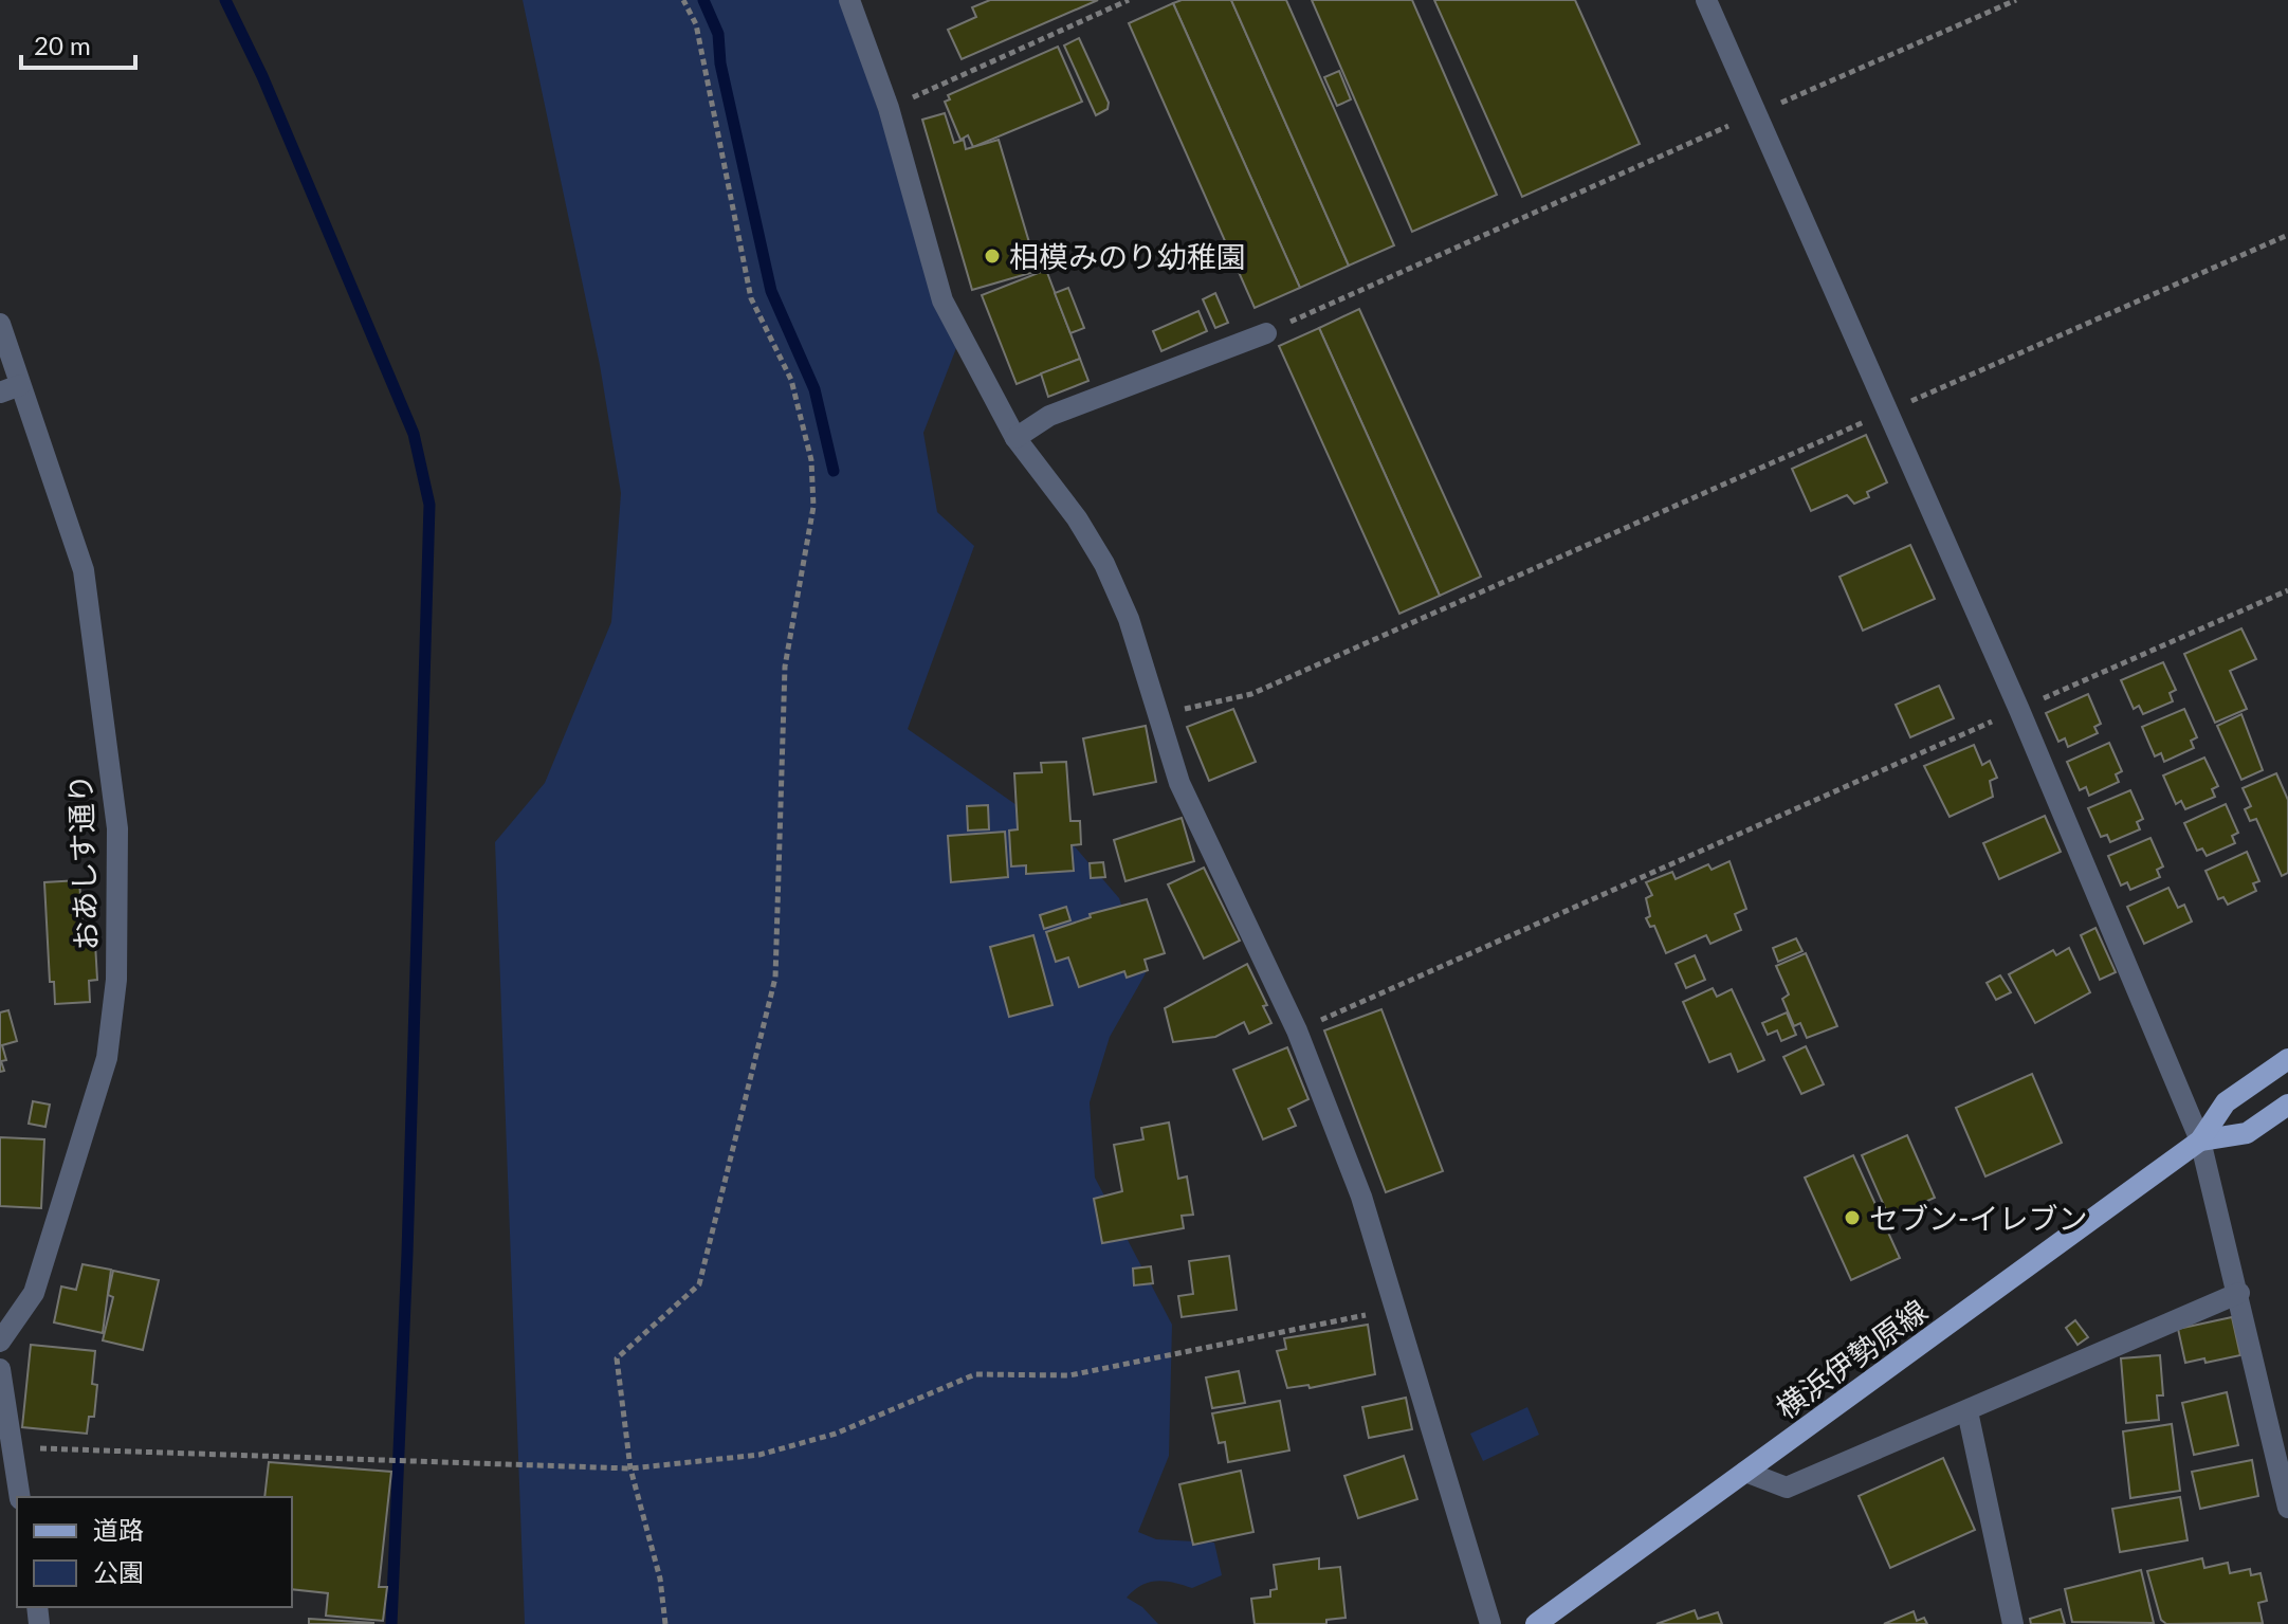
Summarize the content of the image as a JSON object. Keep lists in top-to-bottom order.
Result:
{
  "streets": {
    "main road": ["横浜伊勢原線"],
    "street": ["おあしす通り"]
  },
  "places": ["相模みのり幼稚園", "セブン-イレブン"],
  "legend": ["道路", "公園"],
  "scale_bar": "20 m"
}
